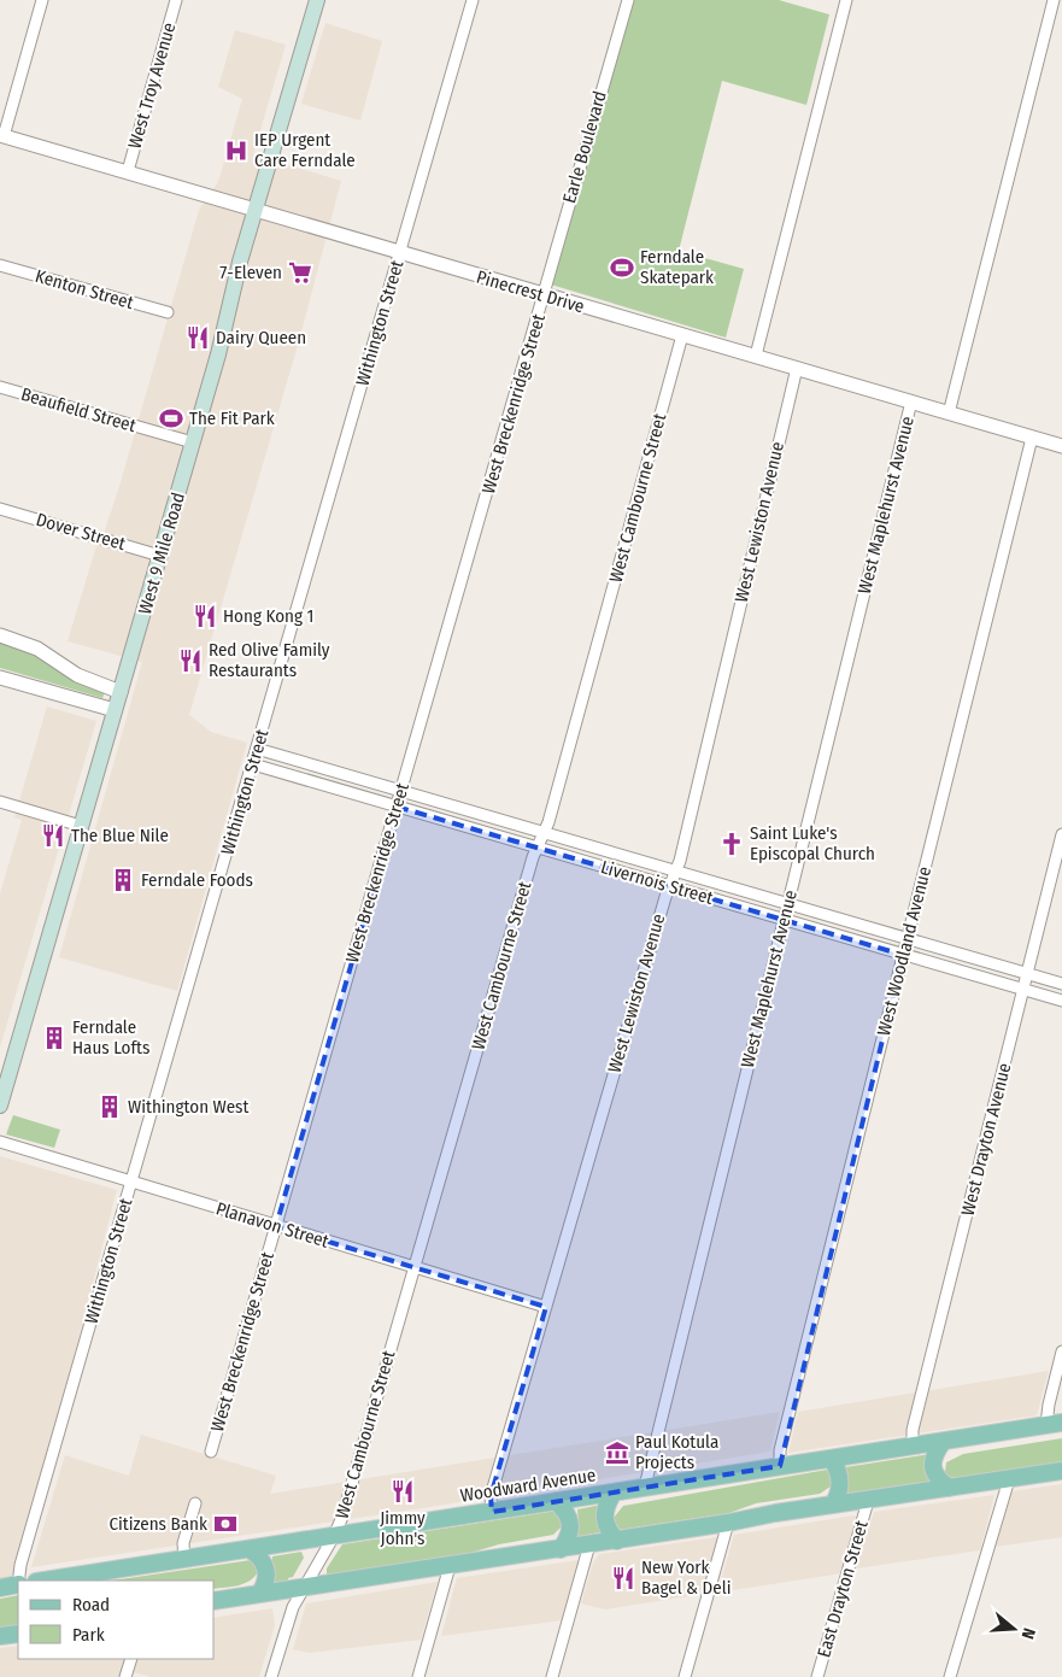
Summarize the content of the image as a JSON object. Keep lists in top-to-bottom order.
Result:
{
  "streets": {
    "main road": ["West 9 Mile Road", "Woodward Avenue"],
    "street": [
      "West Troy Avenue",
      "Earle Boulevard",
      "Kenton Street",
      "Pinecrest Drive",
      "Withington Street",
      "West Breckenridge Street",
      "Beaufield Street",
      "West Cambourne Street",
      "West Maplehurst Avenue",
      "West Lewiston Avenue",
      "Dover Street",
      "Livernois Street",
      "West Woodland Avenue",
      "West Drayton Avenue",
      "Planavon Street",
      "East Drayton Street"
    ]
  },
  "crossings": [
    ["West Troy Avenue", "Pinecrest Drive"],
    ["Earle Boulevard", "Pinecrest Drive"],
    ["Earle Boulevard", "West Breckenridge Street"],
    ["Pinecrest Drive", "Withington Street"],
    ["Pinecrest Drive", "West Breckenridge Street"],
    ["Pinecrest Drive", "West Cambourne Street"],
    ["Pinecrest Drive", "West Maplehurst Avenue"],
    ["Pinecrest Drive", "West Lewiston Avenue"],
    ["Pinecrest Drive", "West 9 Mile Road"],
    ["Pinecrest Drive", "West Woodland Avenue"],
    ["Withington Street", "Livernois Street"],
    ["Withington Street", "Planavon Street"],
    ["West Breckenridge Street", "Livernois Street"],
    ["West Breckenridge Street", "Planavon Street"],
    ["Beaufield Street", "West 9 Mile Road"],
    ["West Cambourne Street", "Livernois Street"],
    ["West Cambourne Street", "Planavon Street"],
    ["West Cambourne Street", "Woodward Avenue"],
    ["West Maplehurst Avenue", "Livernois Street"],
    ["West Maplehurst Avenue", "Woodward Avenue"],
    ["West Lewiston Avenue", "Livernois Street"],
    ["West Lewiston Avenue", "Planavon Street"],
    ["West Lewiston Avenue", "Woodward Avenue"],
    ["Dover Street", "West 9 Mile Road"],
    ["Livernois Street", "West Woodland Avenue"],
    ["Livernois Street", "West Drayton Avenue"],
    ["West Woodland Avenue", "Woodward Avenue"],
    ["West Drayton Avenue", "Woodward Avenue"]
  ],
  "places": {
    "hospital": ["IEP Urgent Care Ferndale"],
    "sports": ["Ferndale Skatepark", "The Fit Park"],
    "supermarket": ["7-Eleven"],
    "restaurant": [
      "Dairy Queen",
      "Hong Kong 1",
      "Red Olive Family Restaurants",
      "The Blue Nile",
      "Jimmy John's",
      "New York Bagel & Deli"
    ],
    "church": ["Saint Luke's Episcopal Church"],
    "building": ["Ferndale Foods", "Ferndale Haus Lofts", "Withington West"],
    "museum": ["Paul Kotula Projects"],
    "bank": ["Citizens Bank"]
  },
  "legend": ["Road", "Park"],
  "north": "right"
}
